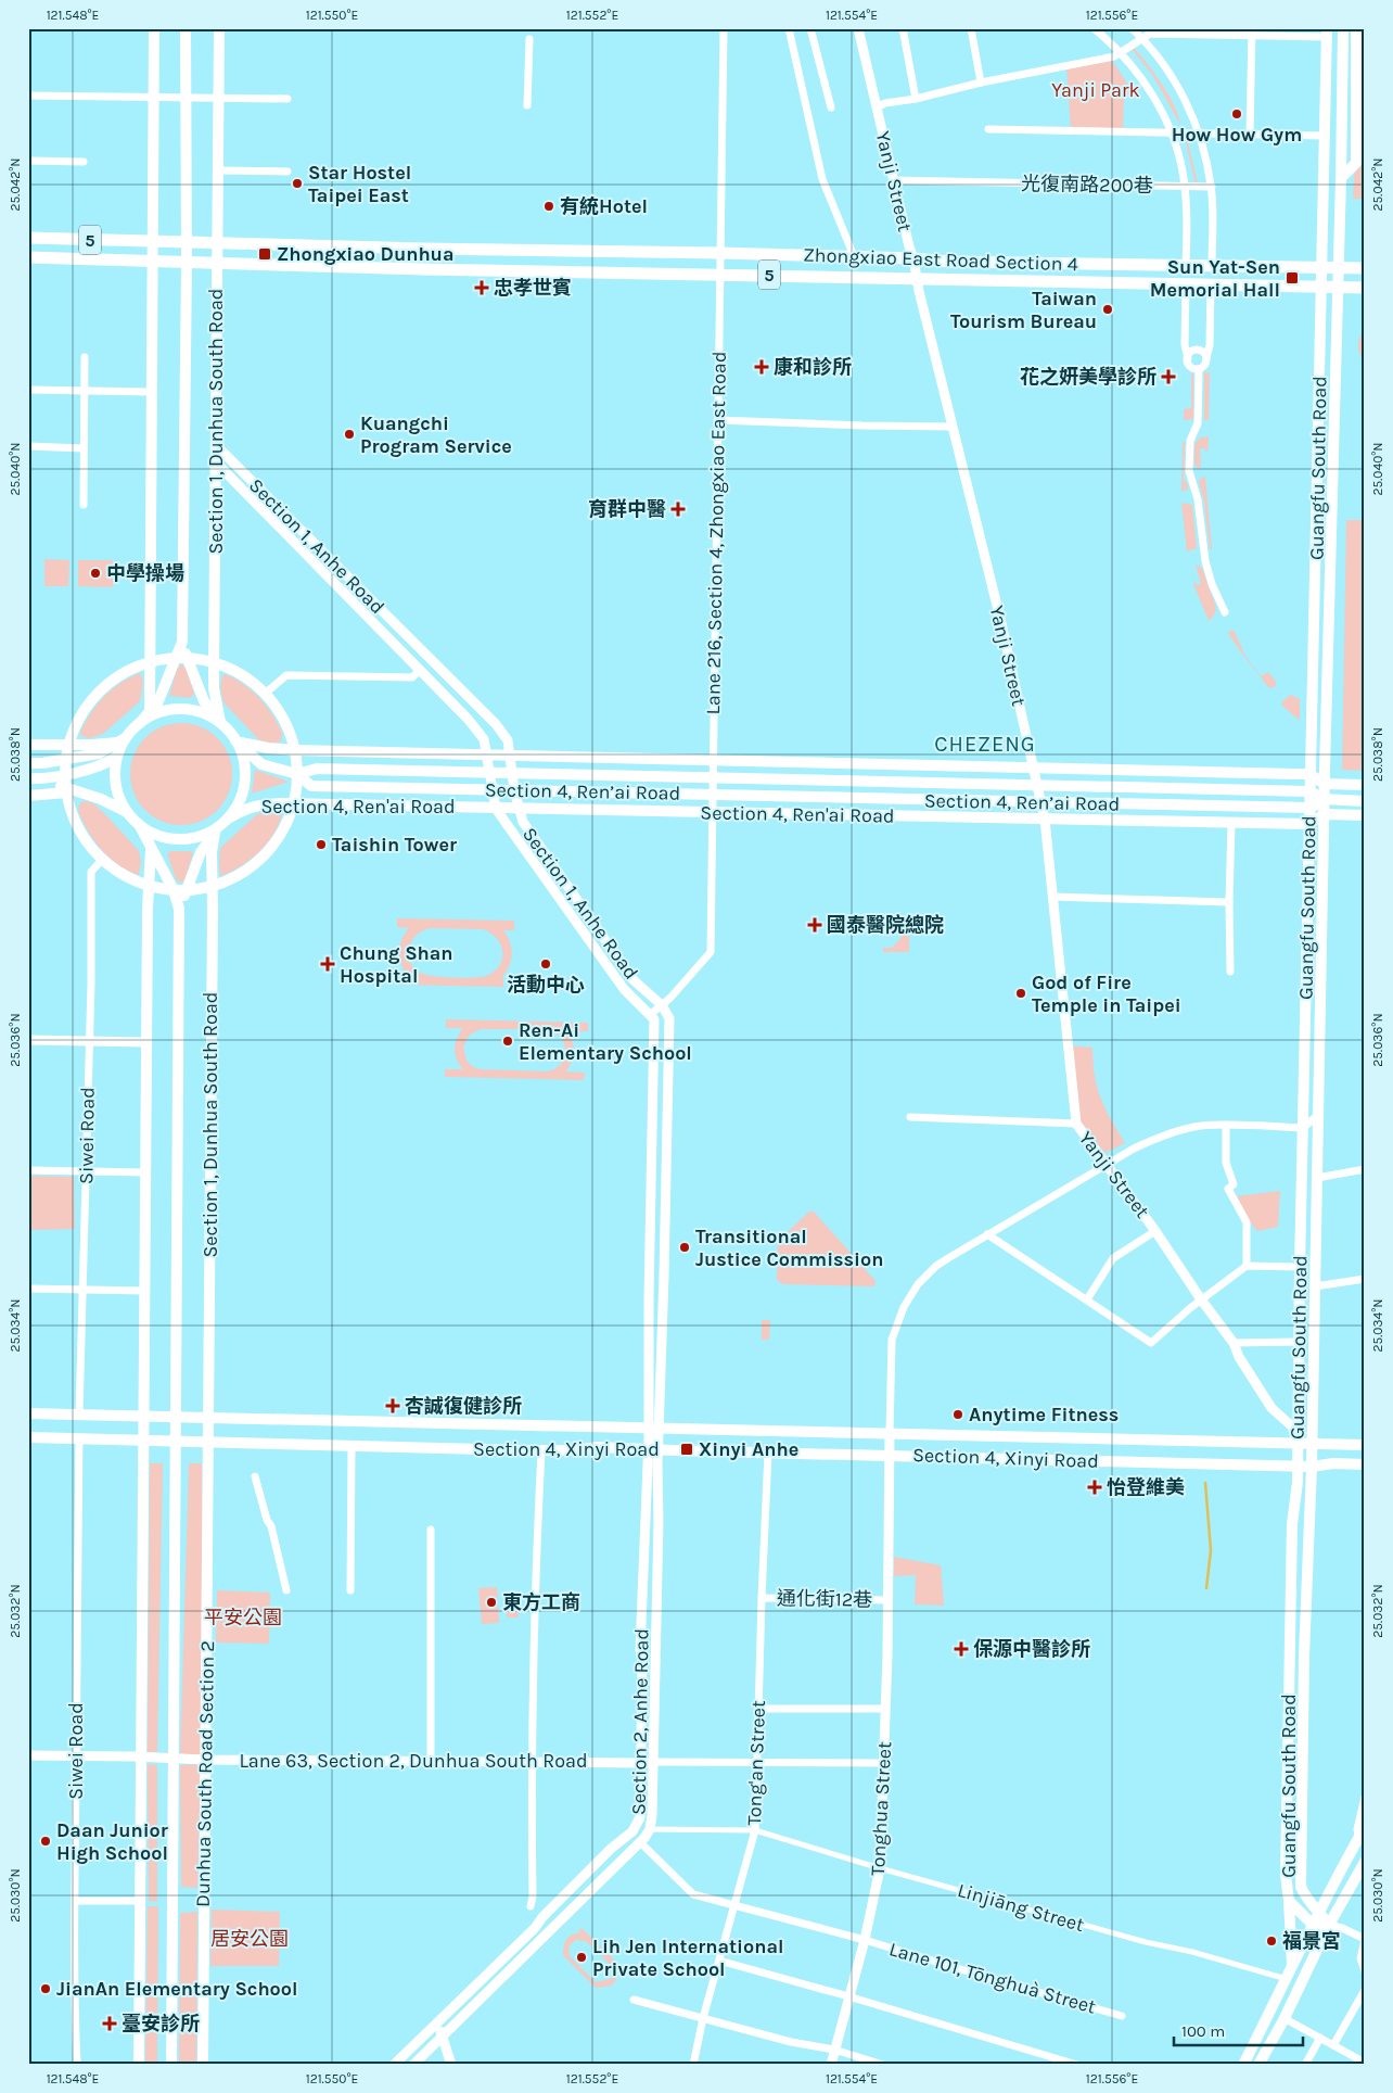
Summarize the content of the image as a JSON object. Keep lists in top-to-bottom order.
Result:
{
  "streets": {
    "main road": [
      "5",
      "Zhongxiao East Road Section 4",
      "Section 1, Dunhua South Road",
      "Guangfu South Road",
      "Section 4, Ren’ai Road",
      "Section 4, Ren'ai Road",
      "Section 4, Xinyi Road",
      "Dunhua South Road Section 2"
    ],
    "street": [
      "Yanji Street",
      "光復南路200巷",
      "Lane 216, Section 4, Zhongxiao East Road",
      "Section 1, Anhe Road",
      "Siwei Road",
      "通化街12巷",
      "Section 2, Anhe Road",
      "Lane 63, Section 2, Dunhua South Road",
      "Tong'an Street",
      "Tonghua Street",
      "Linjiāng Street",
      "Lane 101, Tōnghuà Street"
    ]
  },
  "crossings": [
    ["Yanji Street", "光復南路200巷"],
    ["Yanji Street", "Zhongxiao East Road Section 4"],
    ["Yanji Street", "Guangfu South Road"],
    ["Yanji Street", "Section 4, Ren’ai Road"],
    ["Yanji Street", "Section 4, Ren'ai Road"],
    ["Yanji Street", "Section 4, Xinyi Road"],
    ["Zhongxiao East Road Section 4", "Section 1, Dunhua South Road"],
    ["Zhongxiao East Road Section 4", "Guangfu South Road"],
    ["Zhongxiao East Road Section 4", "Lane 216, Section 4, Zhongxiao East Road"],
    ["Section 1, Dunhua South Road", "Section 1, Anhe Road"],
    ["Section 1, Dunhua South Road", "Section 4, Ren’ai Road"],
    ["Section 1, Dunhua South Road", "Section 4, Ren'ai Road"],
    ["Section 1, Dunhua South Road", "Section 4, Xinyi Road"],
    ["Section 1, Dunhua South Road", "Dunhua South Road Section 2"],
    ["Guangfu South Road", "Section 4, Ren’ai Road"],
    ["Guangfu South Road", "Section 4, Ren'ai Road"],
    ["Guangfu South Road", "Section 4, Xinyi Road"],
    ["Lane 216, Section 4, Zhongxiao East Road", "Section 1, Anhe Road"],
    ["Lane 216, Section 4, Zhongxiao East Road", "Section 4, Ren’ai Road"],
    ["Lane 216, Section 4, Zhongxiao East Road", "Section 4, Ren'ai Road"],
    ["Section 1, Anhe Road", "Section 4, Ren’ai Road"],
    ["Section 1, Anhe Road", "Section 4, Ren'ai Road"],
    ["Section 4, Ren’ai Road", "Section 4, Ren'ai Road"],
    ["Siwei Road", "Section 4, Xinyi Road"],
    ["Siwei Road", "Lane 63, Section 2, Dunhua South Road"],
    ["Section 4, Xinyi Road", "Section 2, Anhe Road"],
    ["Section 4, Xinyi Road", "Tong'an Street"],
    ["Section 4, Xinyi Road", "Dunhua South Road Section 2"],
    ["Section 4, Xinyi Road", "Tonghua Street"],
    ["通化街12巷", "Tong'an Street"],
    ["通化街12巷", "Tonghua Street"],
    ["Section 2, Anhe Road", "Lane 63, Section 2, Dunhua South Road"],
    ["Section 2, Anhe Road", "Linjiāng Street"],
    ["Section 2, Anhe Road", "Lane 101, Tōnghuà Street"],
    ["Lane 63, Section 2, Dunhua South Road", "Dunhua South Road Section 2"],
    ["Tong'an Street", "Linjiāng Street"],
    ["Tong'an Street", "Lane 101, Tōnghuà Street"],
    ["Tonghua Street", "Linjiāng Street"],
    ["Tonghua Street", "Lane 101, Tōnghuà Street"]
  ],
  "districts": ["CHEZENG"],
  "parks": ["Yanji Park", "平安公園", "居安公園"],
  "places": {
    "other": [
      "How How Gym",
      "Star Hostel Taipei East",
      "有統Hotel",
      "Taiwan Tourism Bureau",
      "Kuangchi Program Service",
      "中學操場",
      "Taishin Tower",
      "活動中心",
      "God of Fire Temple in Taipei",
      "Ren-Ai Elementary School",
      "Transitional Justice Commission",
      "Anytime Fitness",
      "東方工商",
      "Daan Junior High School",
      "福景宮",
      "Lih Jen International Private School",
      "JianAn Elementary School"
    ],
    "transit": ["Zhongxiao Dunhua", "Sun Yat-Sen Memorial Hall", "Xinyi Anhe"],
    "health": [
      "忠孝世賓",
      "康和診所",
      "花之妍美學診所",
      "育群中醫",
      "國泰醫院總院",
      "Chung Shan Hospital",
      "杏誠復健診所",
      "怡登維美",
      "保源中醫診所",
      "臺安診所"
    ]
  },
  "scale_bar": "100 m",
  "coordinates": [
    "121.548°E",
    "121.550°E",
    "121.552°E",
    "121.554°E",
    "121.556°E",
    "25.042°N",
    "25.040°N",
    "25.038°N",
    "25.036°N",
    "25.034°N",
    "25.032°N",
    "25.030°N"
  ]
}
